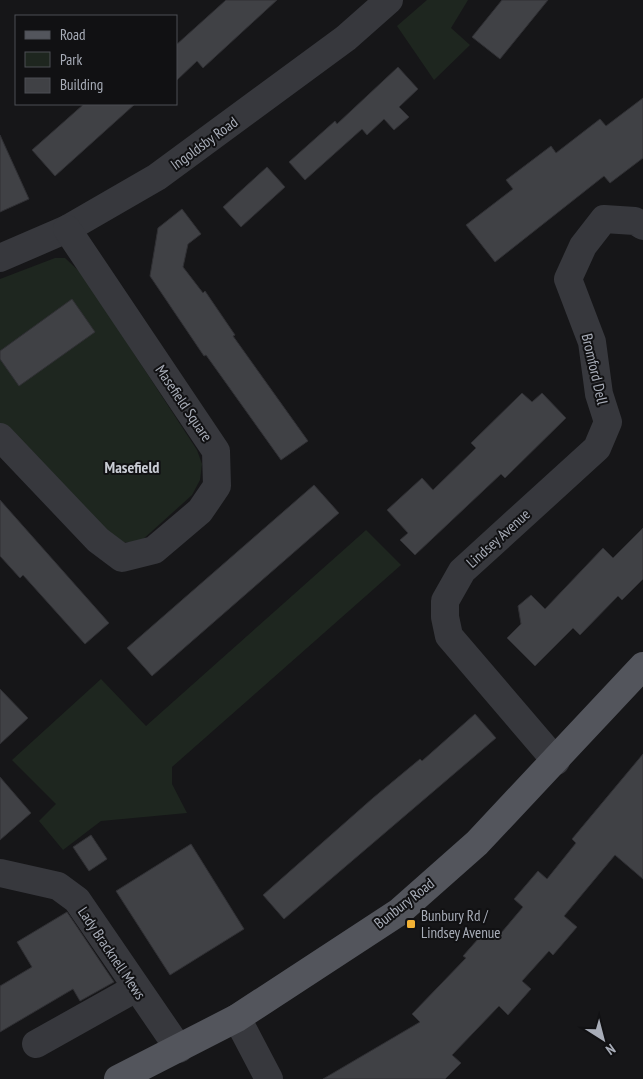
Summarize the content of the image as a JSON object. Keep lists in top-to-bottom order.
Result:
{
  "streets": {
    "main road": ["Bunbury Road"],
    "street": [
      "Ingoldsby Road",
      "Bromford Dell",
      "Masefield Square",
      "Lindsey Avenue",
      "Lady Bracknell Mews"
    ]
  },
  "crossings": [
    ["Ingoldsby Road", "Masefield Square"],
    ["Bromford Dell", "Lindsey Avenue"],
    ["Lindsey Avenue", "Bunbury Road"],
    ["Bunbury Road", "Lady Bracknell Mews"]
  ],
  "districts": ["Masefield"],
  "places": {
    "transit": ["Bunbury Rd / Lindsey Avenue"]
  },
  "legend": ["Road", "Park", "Building"],
  "north": "bottom right"
}
